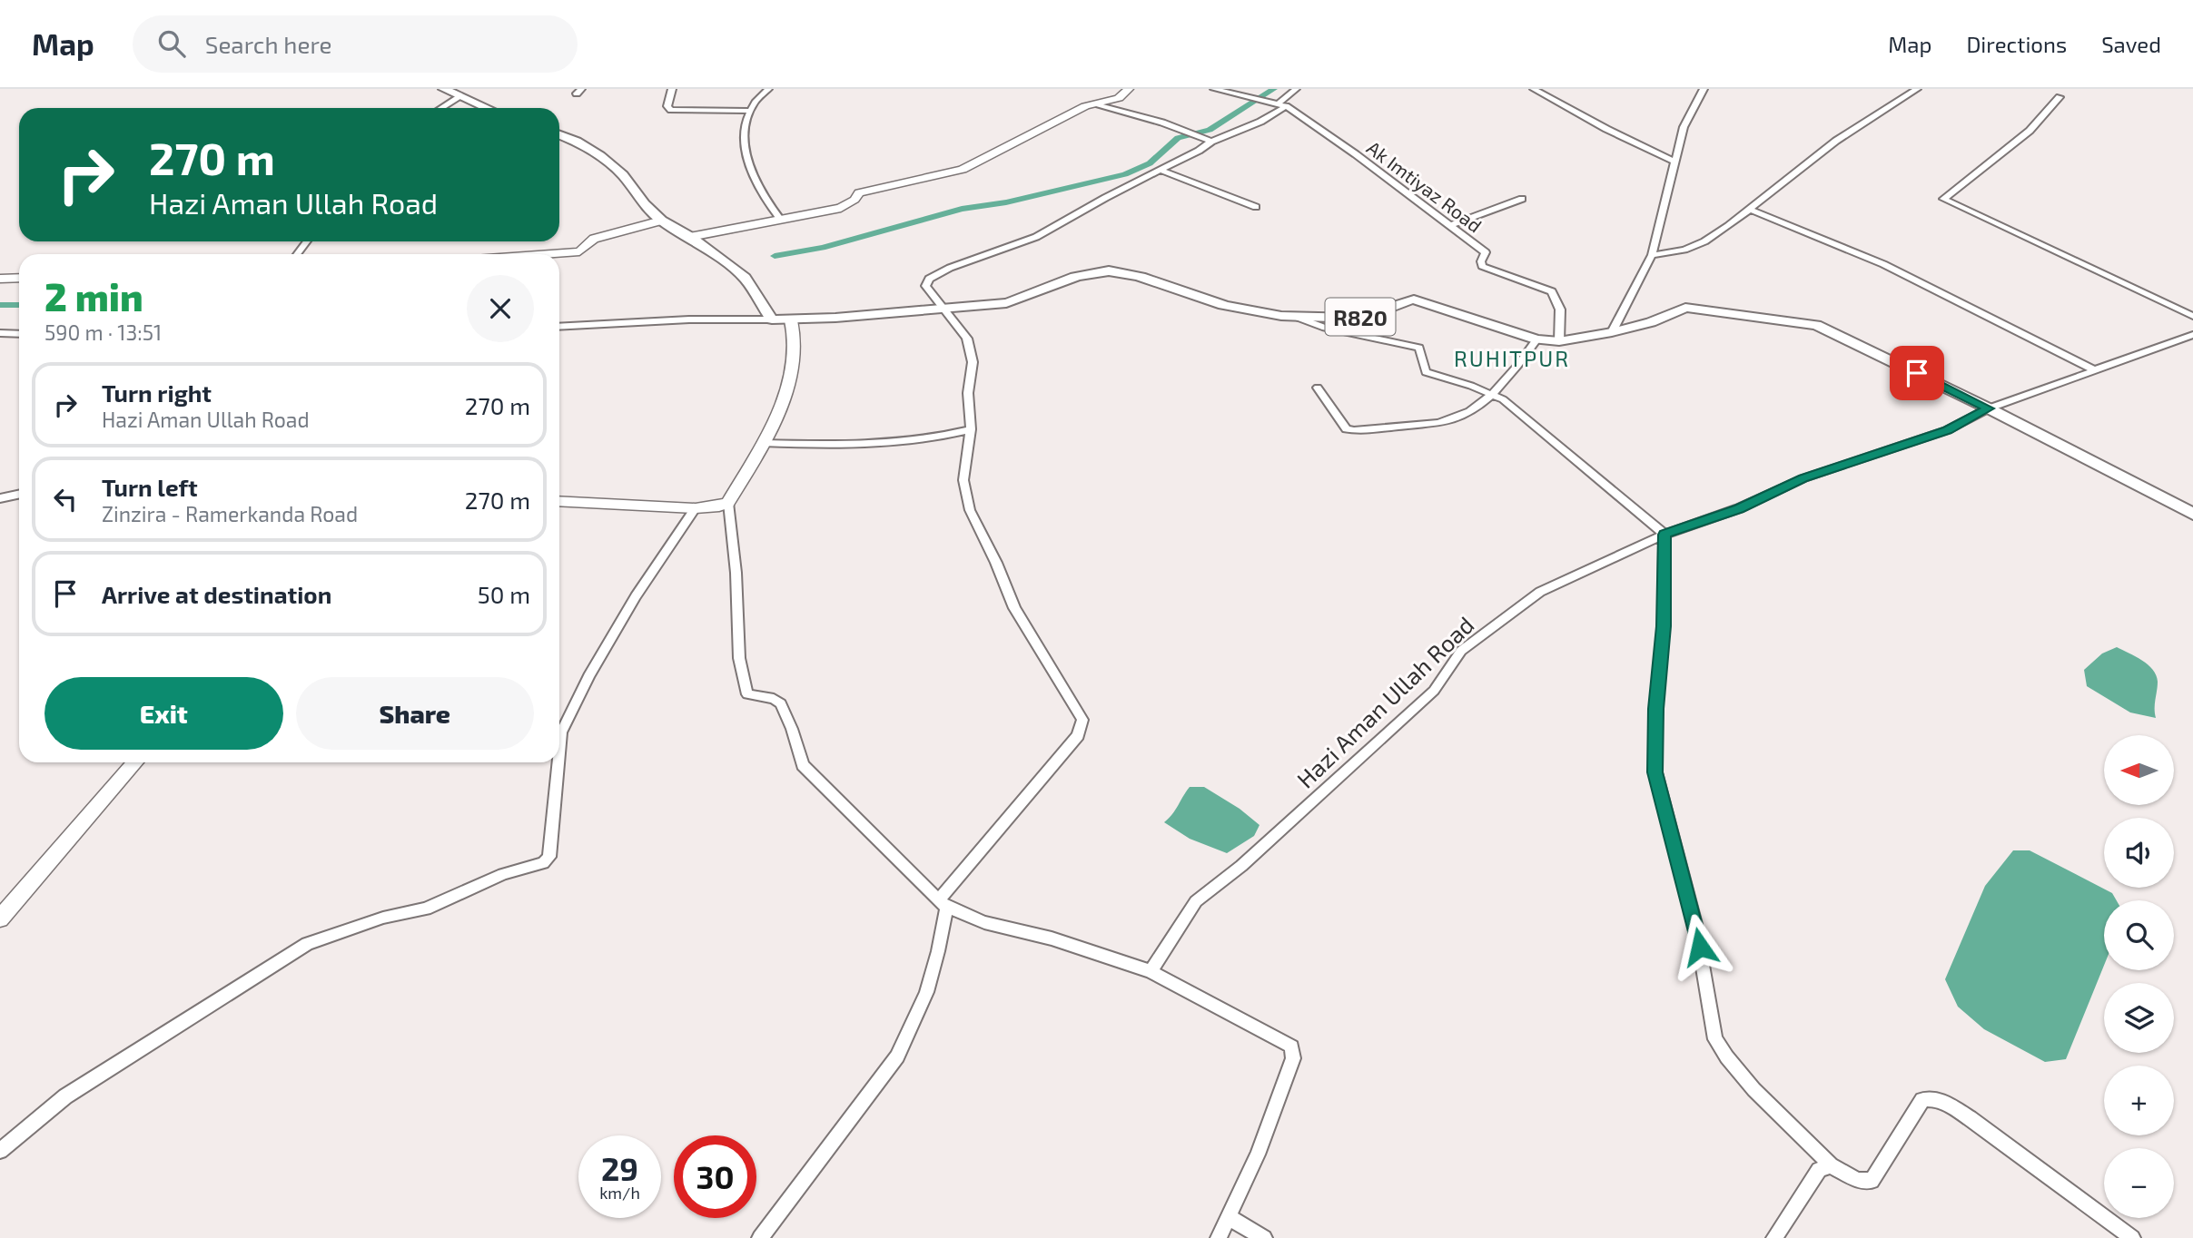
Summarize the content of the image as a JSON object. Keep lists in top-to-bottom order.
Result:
{
  "streets": {
    "main road": ["R820"],
    "street": ["Ak Imtiyaz Road", "Hazi Aman Ullah Road"]
  },
  "crossings": [
    ["Ak Imtiyaz Road", "R820"],
    ["R820", "Hazi Aman Ullah Road"]
  ],
  "districts": ["RUHITPUR"],
  "north": "left",
  "page": {
    "header": "Map",
    "search": "Search here",
    "nav": ["Map", "Directions", "Saved"],
    "turn": ["270 m", "Hazi Aman Ullah Road"],
    "heading": ["2 min", "590 m · 13:51"],
    "list": [
      {
        "name": "Turn right",
        "note": "Hazi Aman Ullah Road",
        "value": "270 m"
      },
      {
        "name": "Turn left",
        "note": "Zinzira - Ramerkanda Road",
        "value": "270 m"
      },
      {
        "name": "Arrive at destination",
        "value": "50 m"
      }
    ],
    "buttons": ["Exit", "Share"],
    "map_buttons": ["+", "−"],
    "speed": "29 km/h",
    "limit": "30"
  }
}
